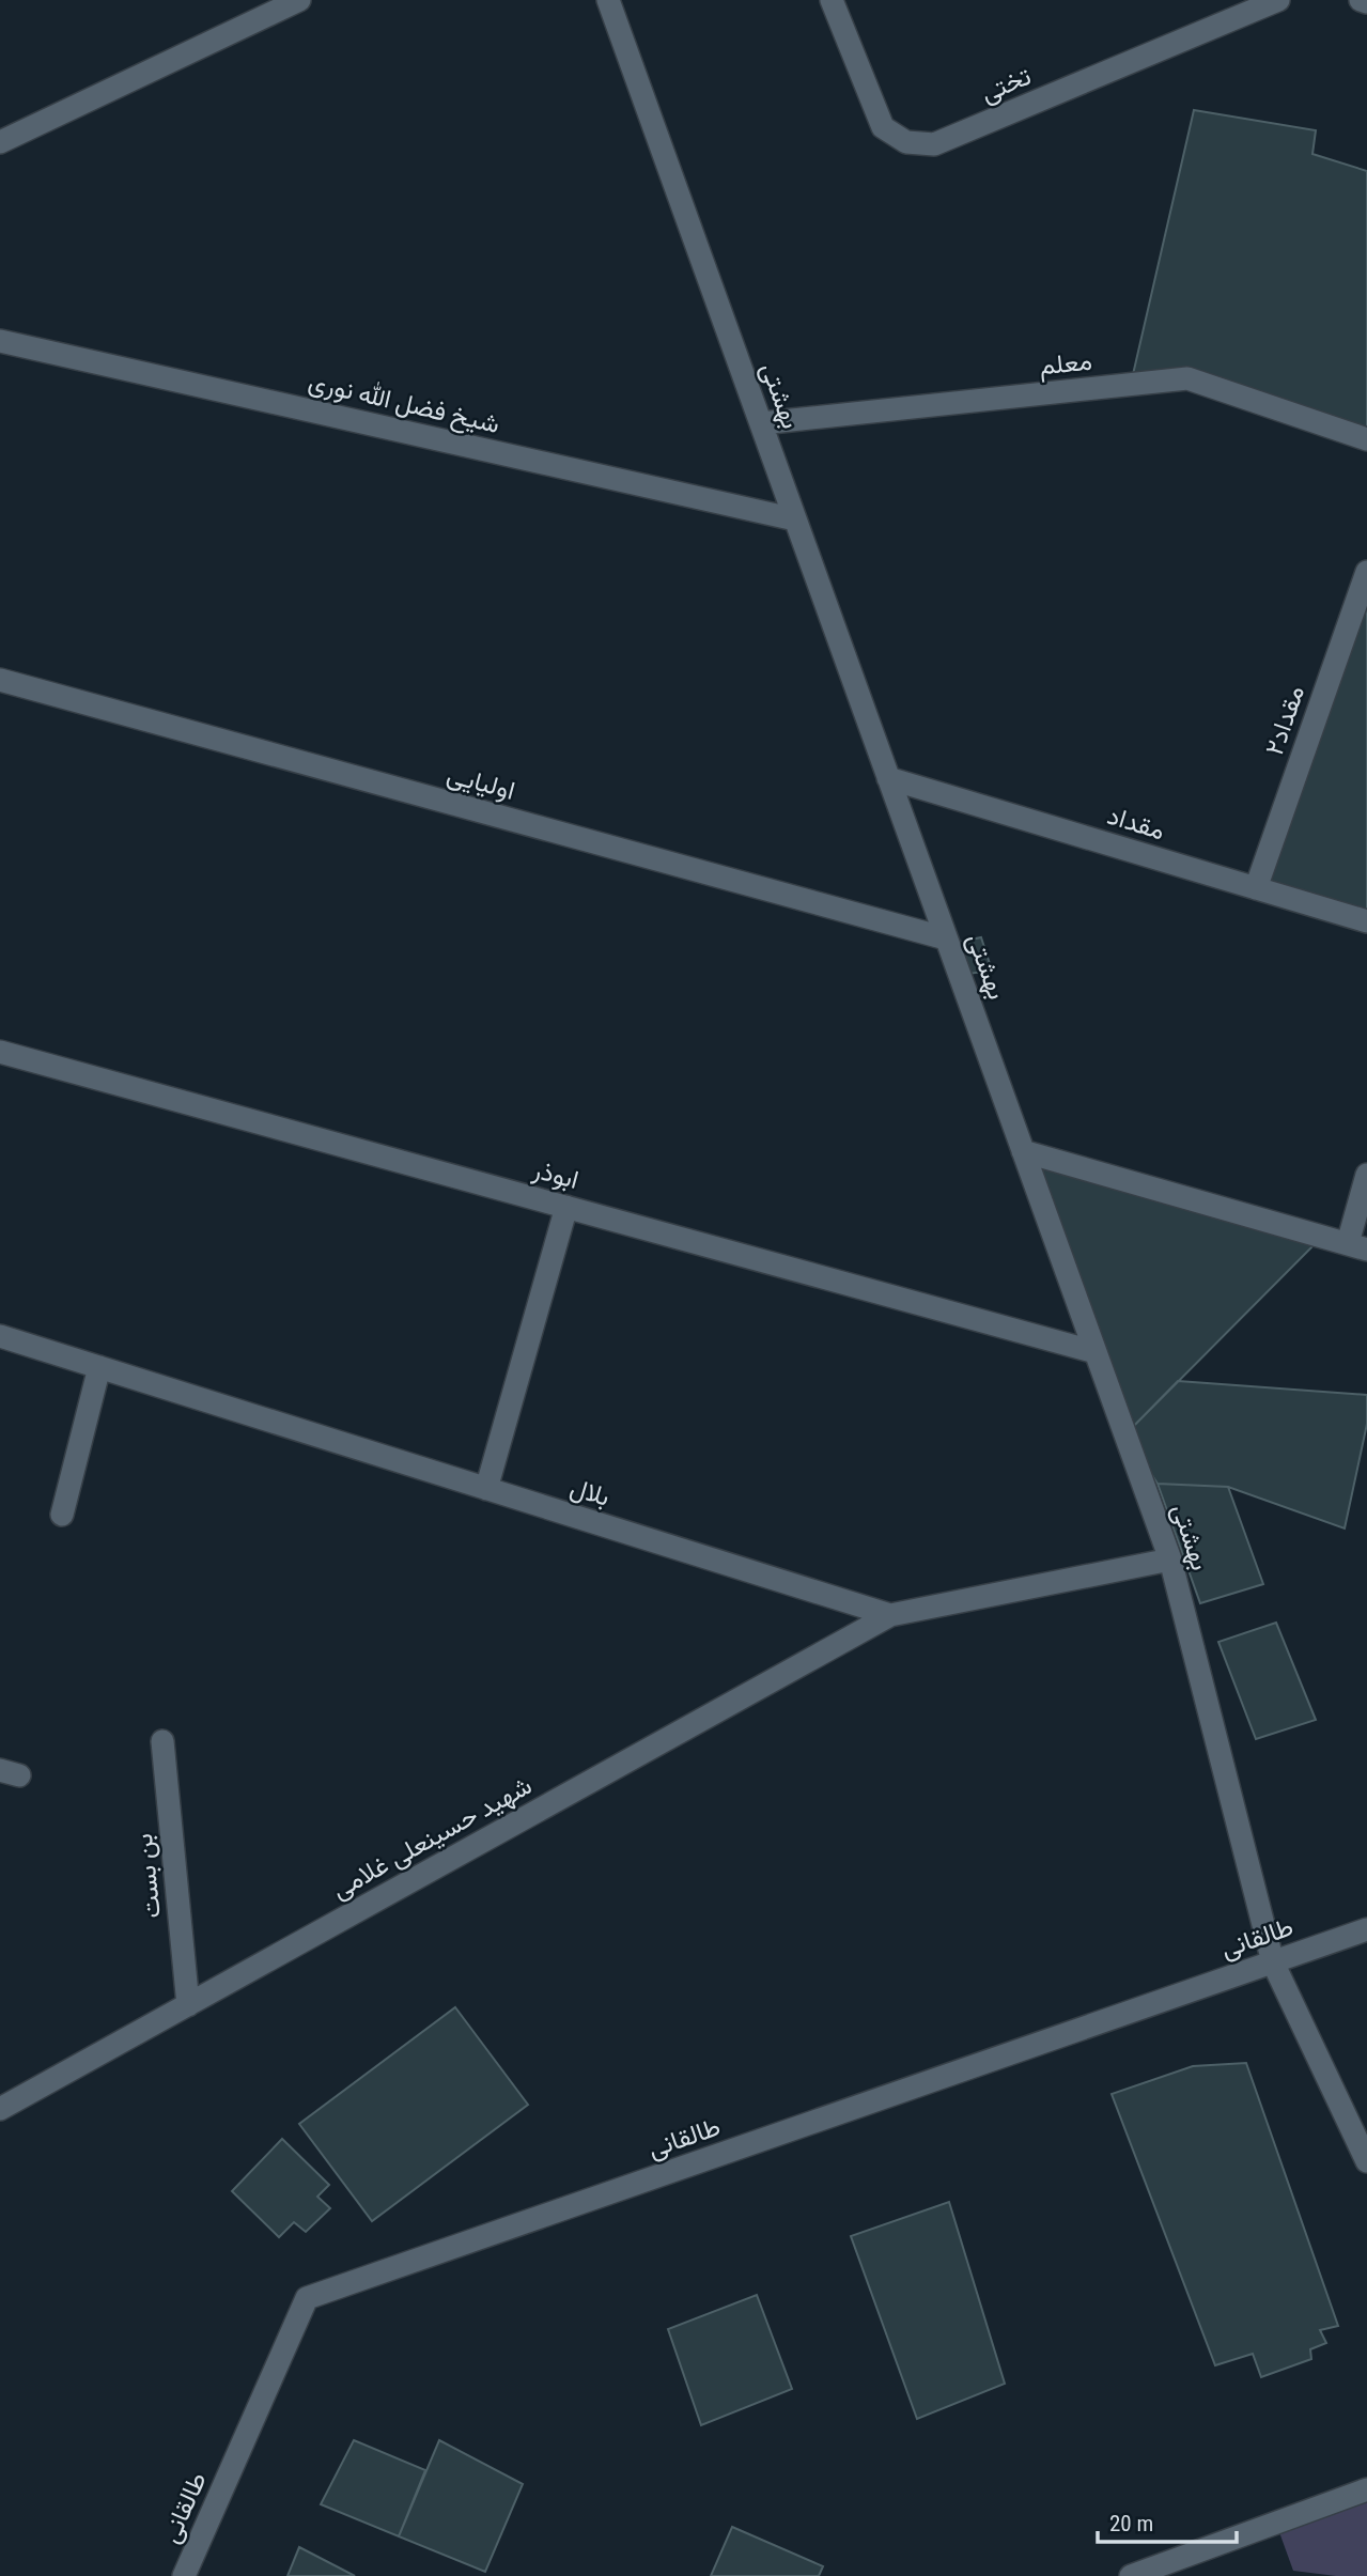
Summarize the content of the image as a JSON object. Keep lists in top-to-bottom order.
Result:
{
  "streets": {
    "street": [
      "تختی",
      "معلم",
      "بهشتی",
      "شیخ فضل الله نوری",
      "مقداد۲",
      "اولیایی",
      "مقداد",
      "ابوذر",
      "بلال",
      "شهید حسینعلی غلامی",
      "بن بست",
      "طالقانی"
    ]
  },
  "crossings": [
    ["معلم", "بهشتی"],
    ["بهشتی", "شیخ فضل الله نوری"],
    ["بهشتی", "اولیایی"],
    ["بهشتی", "مقداد"],
    ["بهشتی", "ابوذر"],
    ["بهشتی", "بلال"],
    ["بهشتی", "طالقانی"],
    ["مقداد۲", "مقداد"],
    ["بلال", "شهید حسینعلی غلامی"],
    ["شهید حسینعلی غلامی", "بن بست"]
  ],
  "scale_bar": "20 m"
}
